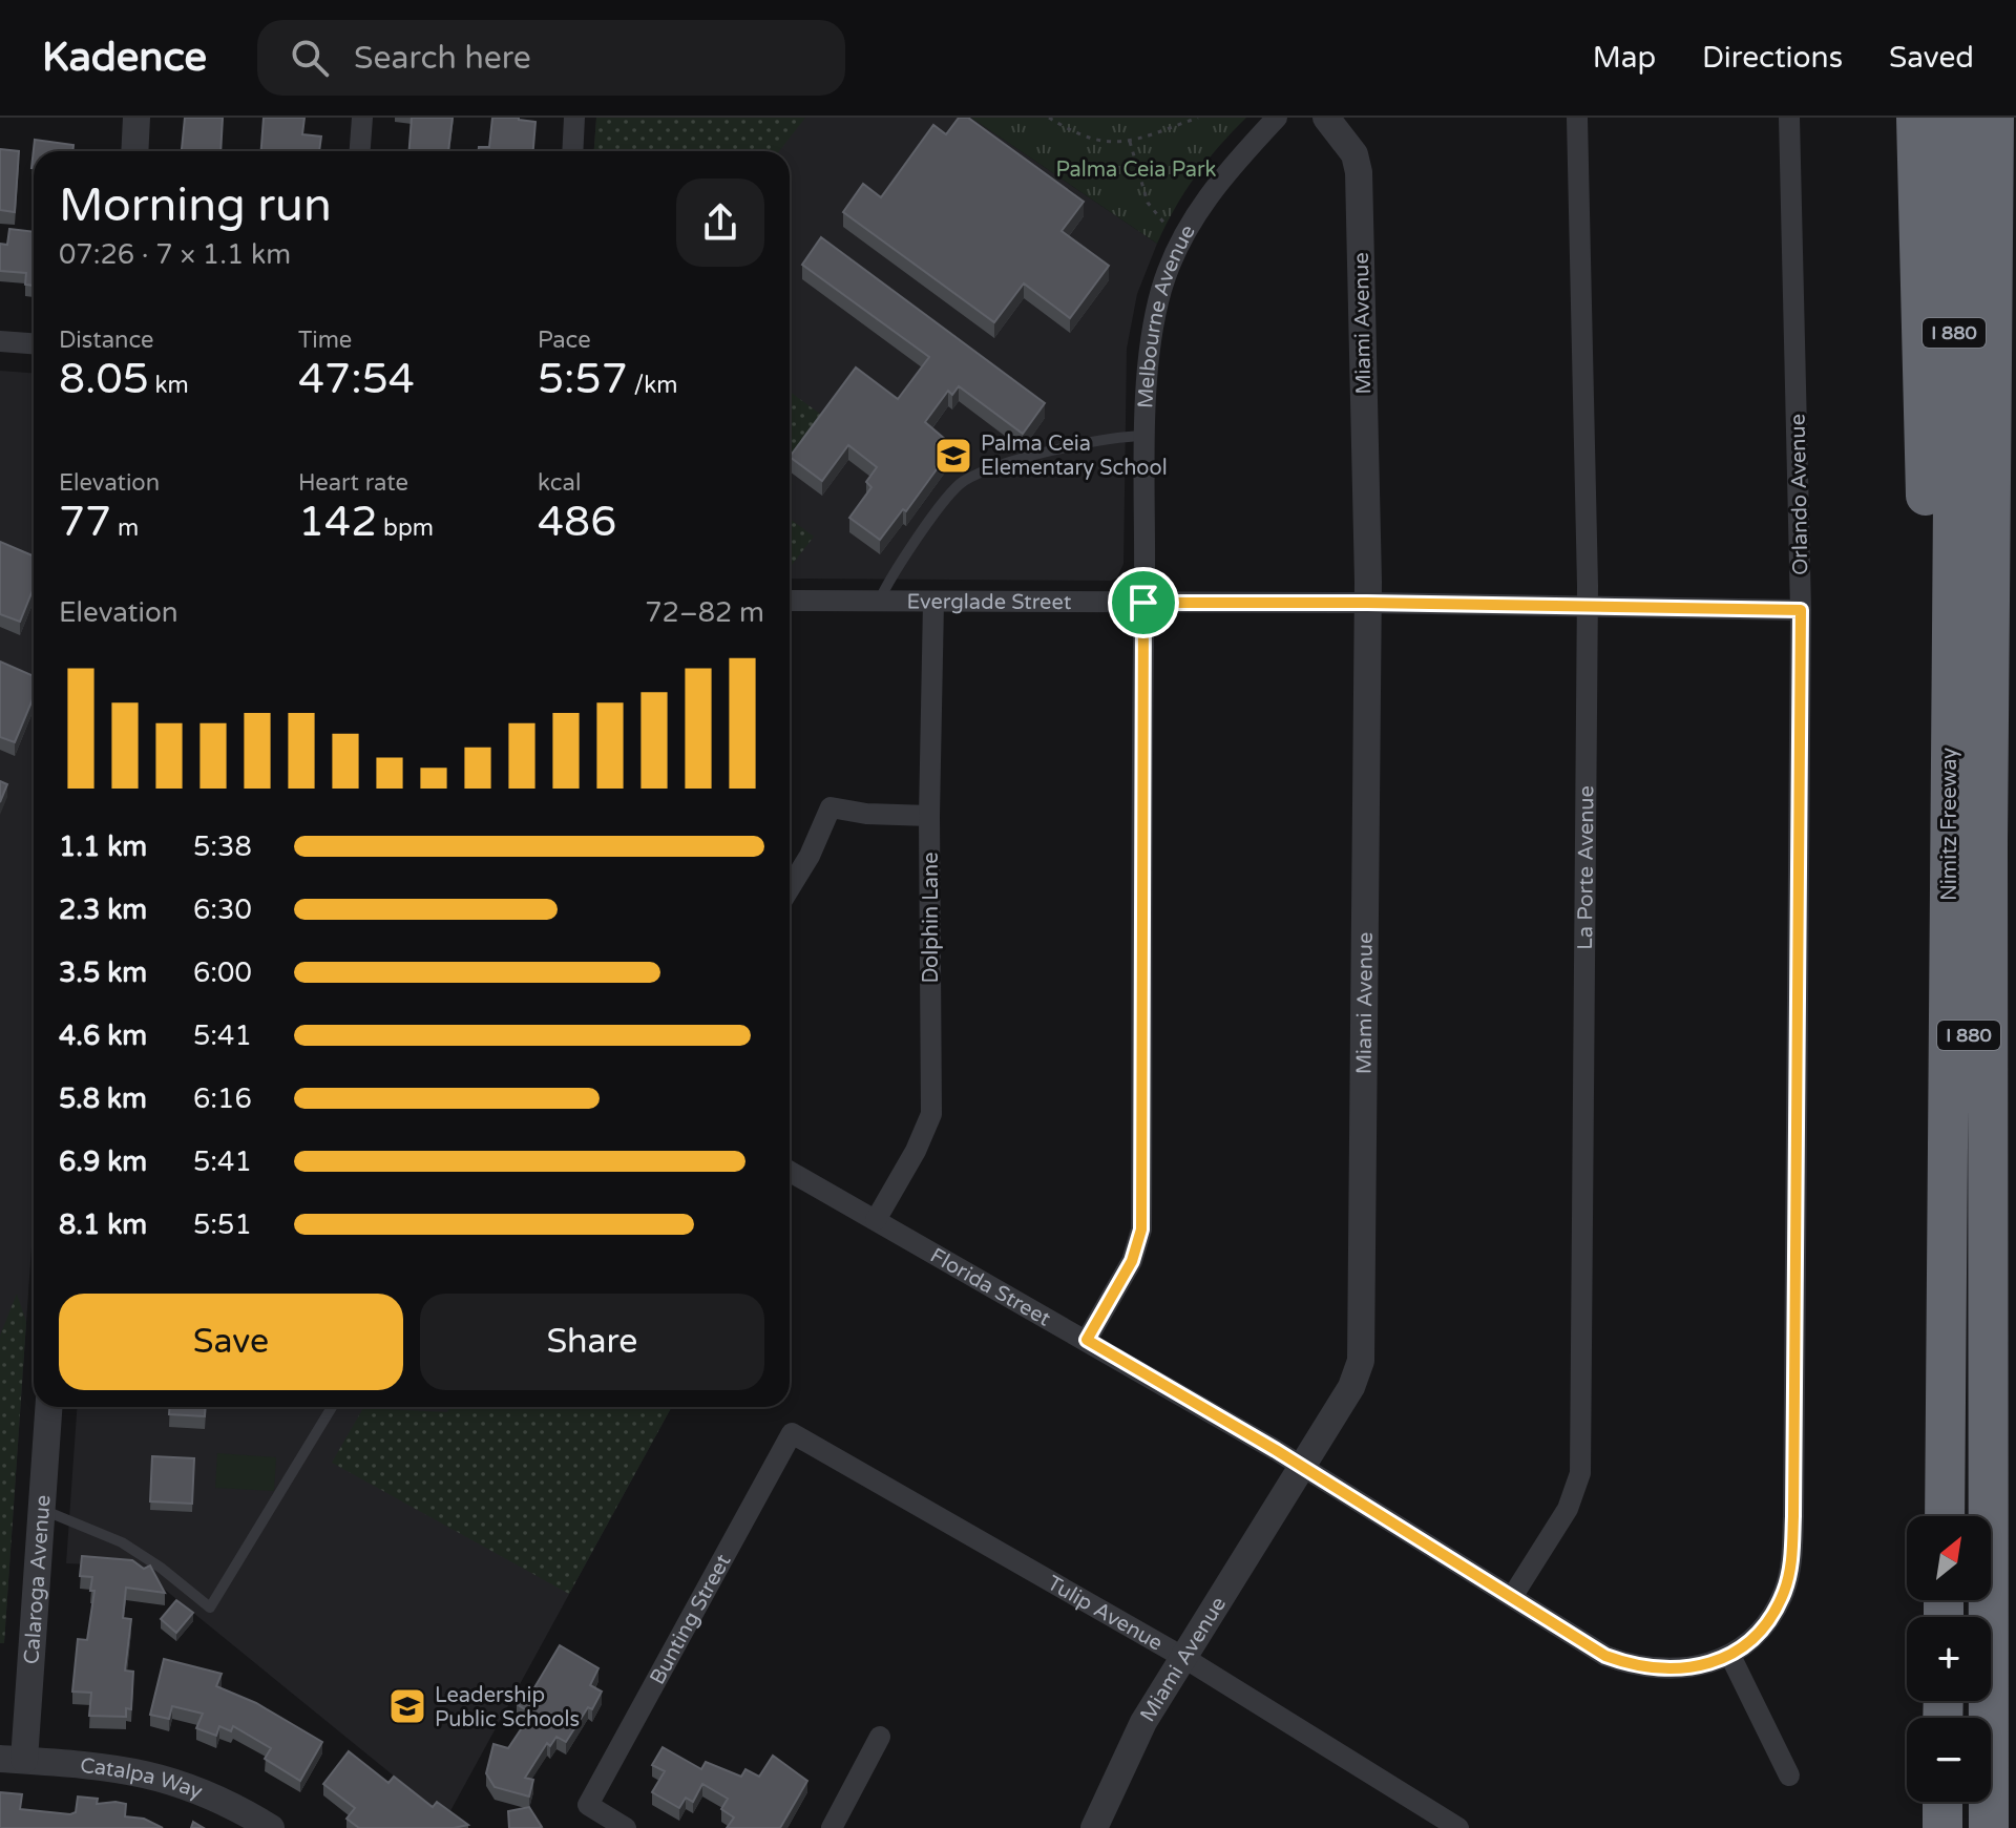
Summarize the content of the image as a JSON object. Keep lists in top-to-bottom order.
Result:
{
  "streets": {
    "highway": ["I 880", "Nimitz Freeway"],
    "street": [
      "Melbourne Avenue",
      "Miami Avenue",
      "Orlando Avenue",
      "Everglade Street",
      "La Porte Avenue",
      "Dolphin Lane",
      "Florida Street",
      "Calaroga Avenue",
      "Tulip Avenue",
      "Bunting Street",
      "Catalpa Way"
    ]
  },
  "crossings": [
    ["Melbourne Avenue", "Everglade Street"],
    ["Melbourne Avenue", "Florida Street"],
    ["Miami Avenue", "Everglade Street"],
    ["Miami Avenue", "Florida Street"],
    ["Miami Avenue", "Tulip Avenue"],
    ["I 880", "Nimitz Freeway"],
    ["Orlando Avenue", "Everglade Street"],
    ["Orlando Avenue", "Florida Street"],
    ["Everglade Street", "La Porte Avenue"],
    ["Everglade Street", "Dolphin Lane"],
    ["La Porte Avenue", "Florida Street"],
    ["Dolphin Lane", "Florida Street"],
    ["Calaroga Avenue", "Catalpa Way"],
    ["Tulip Avenue", "Bunting Street"]
  ],
  "parks": ["Palma Ceia Park"],
  "places": {
    "school or university": ["Palma Ceia Elementary School", "Leadership Public Schools"]
  },
  "north": "top right",
  "page": {
    "header": "Kadence",
    "search": "Search here",
    "nav": ["Map", "Directions", "Saved"],
    "heading": ["Morning run", "07:26 · 7 × 1.1 km"],
    "stats": [
      ["Distance", "8.05 km"],
      ["Time", "47:54"],
      ["Pace", "5:57 /km"],
      ["Elevation", "77 m"],
      ["Heart rate", "142 bpm"],
      ["kcal", "486"]
    ],
    "chart": ["Elevation", "72–82 m"],
    "list": [
      {
        "name": "1.1 km",
        "note": "5:38"
      },
      {
        "name": "2.3 km",
        "note": "6:30"
      },
      {
        "name": "3.5 km",
        "note": "6:00"
      },
      {
        "name": "4.6 km",
        "note": "5:41"
      },
      {
        "name": "5.8 km",
        "note": "6:16"
      },
      {
        "name": "6.9 km",
        "note": "5:41"
      },
      {
        "name": "8.1 km",
        "note": "5:51"
      }
    ],
    "buttons": ["Save", "Share"],
    "map_buttons": ["+", "−"]
  }
}
